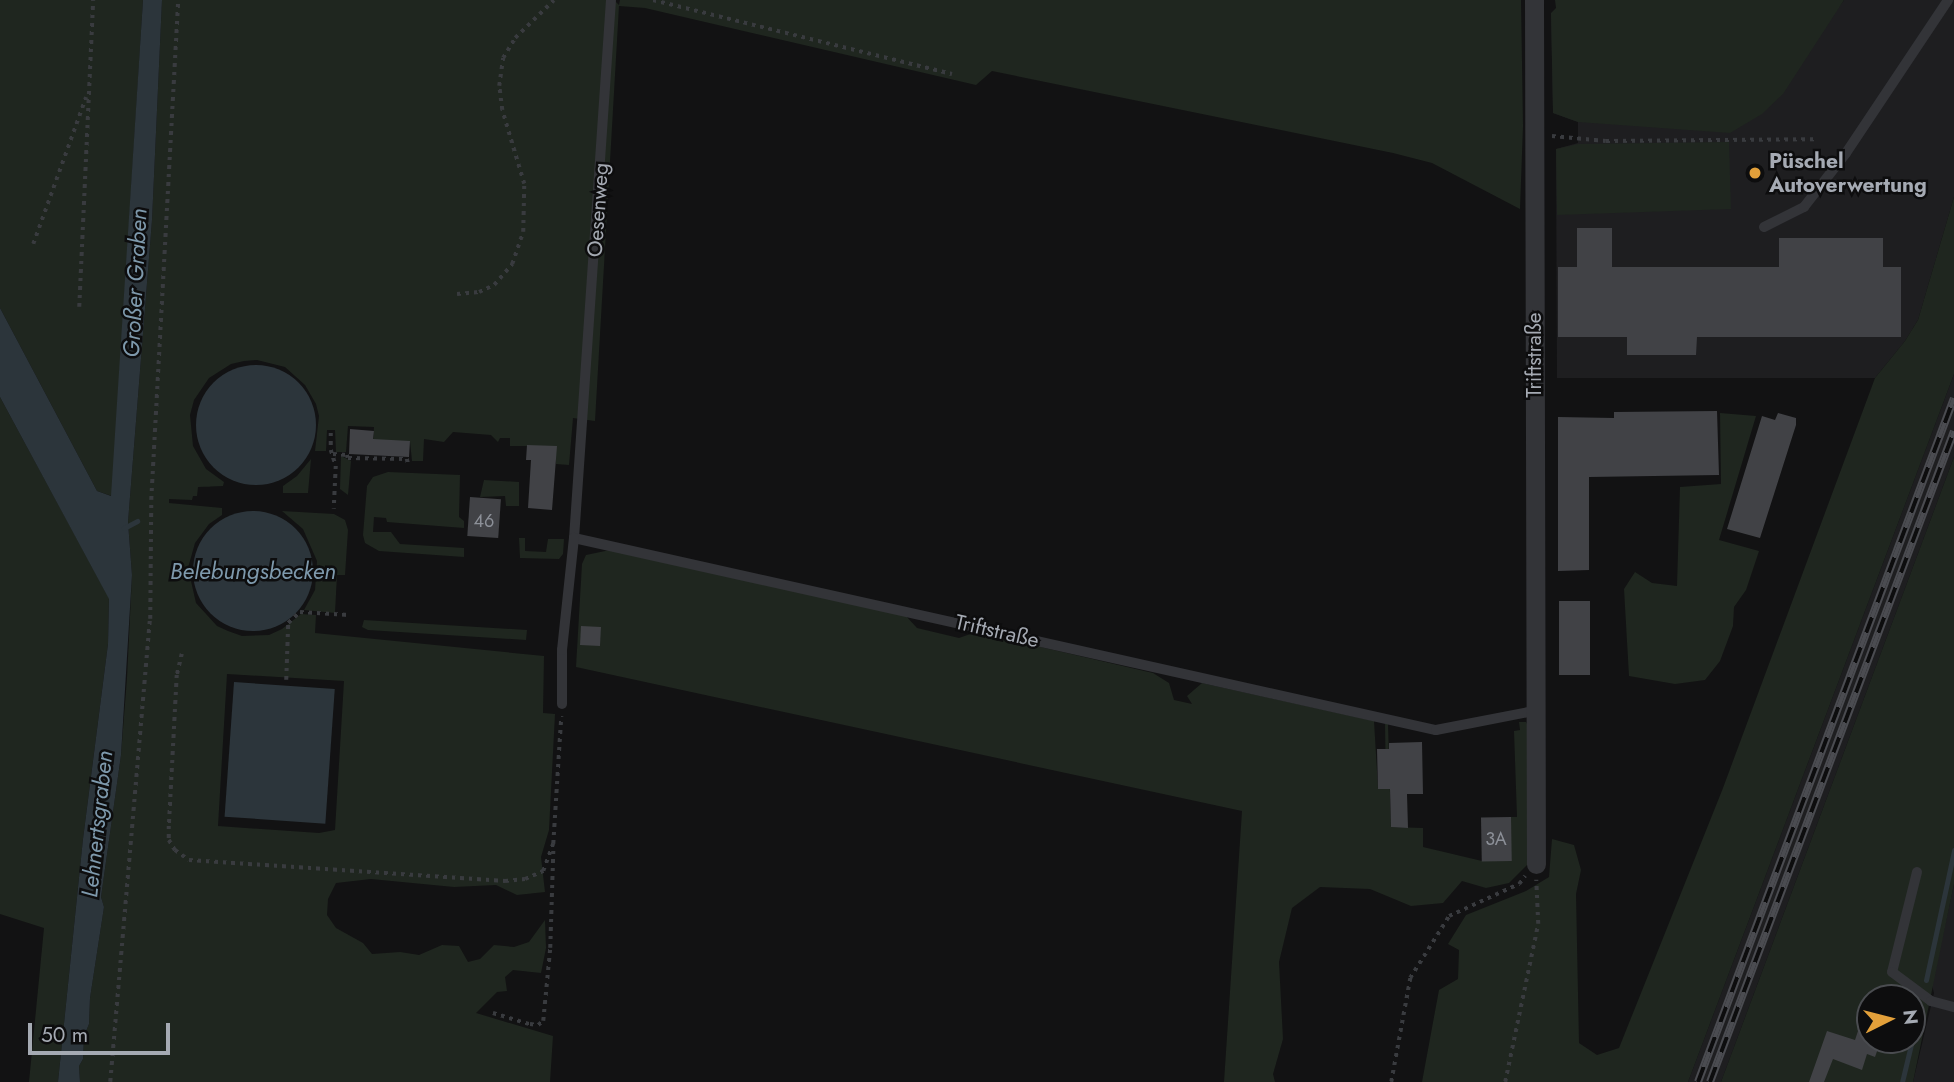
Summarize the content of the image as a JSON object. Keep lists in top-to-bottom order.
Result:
{
  "streets": {
    "street": ["Triftstraße"],
    "lane": ["Oesenweg"]
  },
  "crossings": [
    ["Oesenweg", "Triftstraße"]
  ],
  "water": ["Großer Graben", "Belebungsbecken", "Lehnertsgraben"],
  "places": ["Püschel Autoverwertung"],
  "house_numbers": ["46", "3A"],
  "scale_bar": "50 m",
  "north": "right"
}
